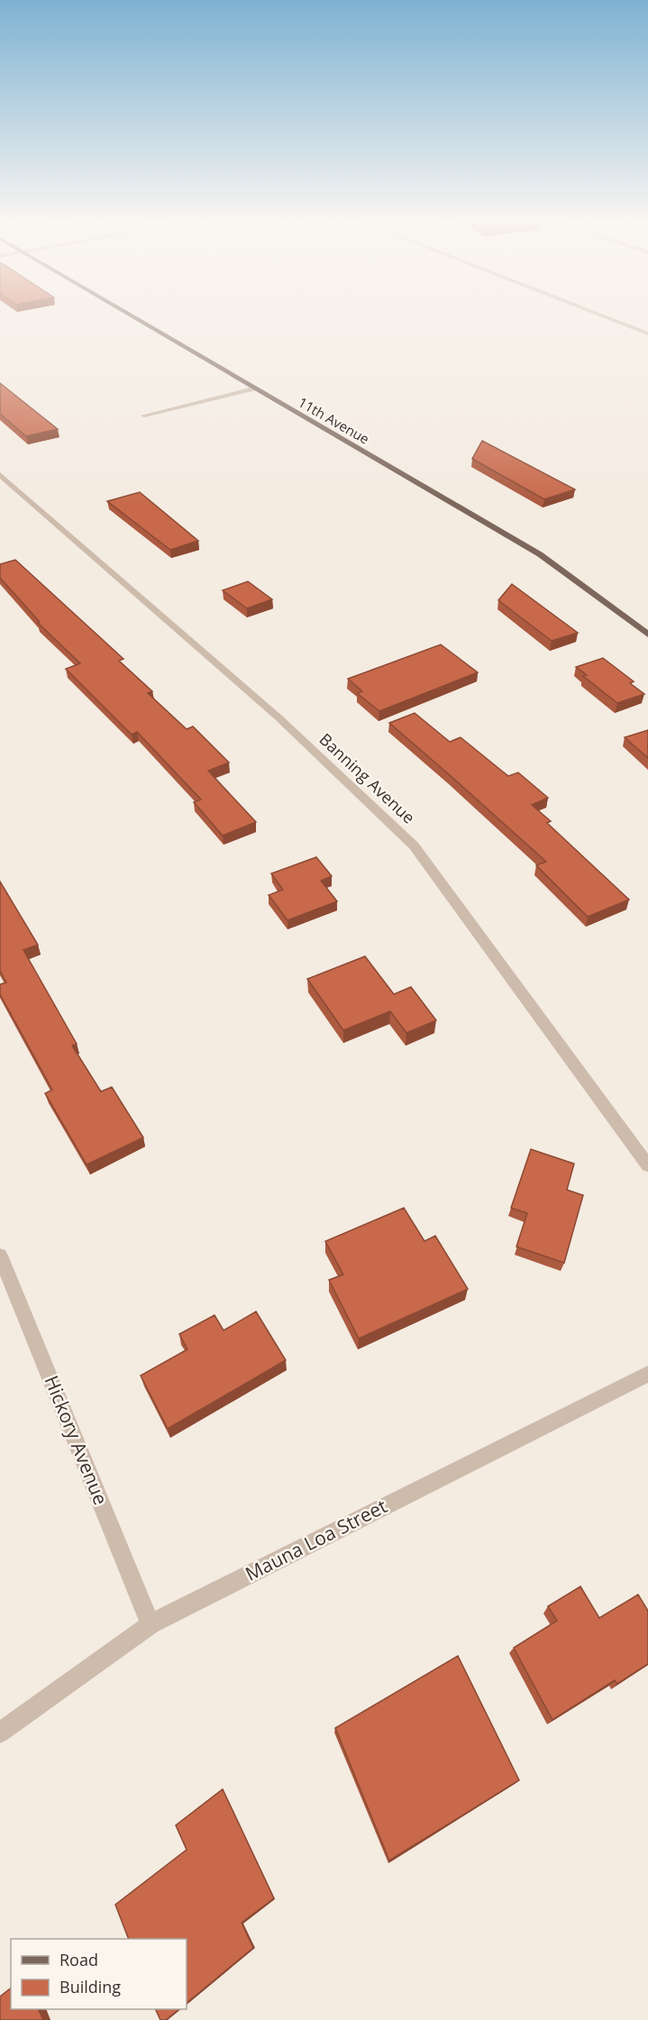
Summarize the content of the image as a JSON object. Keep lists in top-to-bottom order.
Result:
{
  "streets": {
    "main road": ["11th Avenue"],
    "street": ["Banning Avenue", "Hickory Avenue", "Mauna Loa Street"]
  },
  "crossings": [
    ["Hickory Avenue", "Mauna Loa Street"]
  ],
  "legend": ["Road", "Building"]
}
